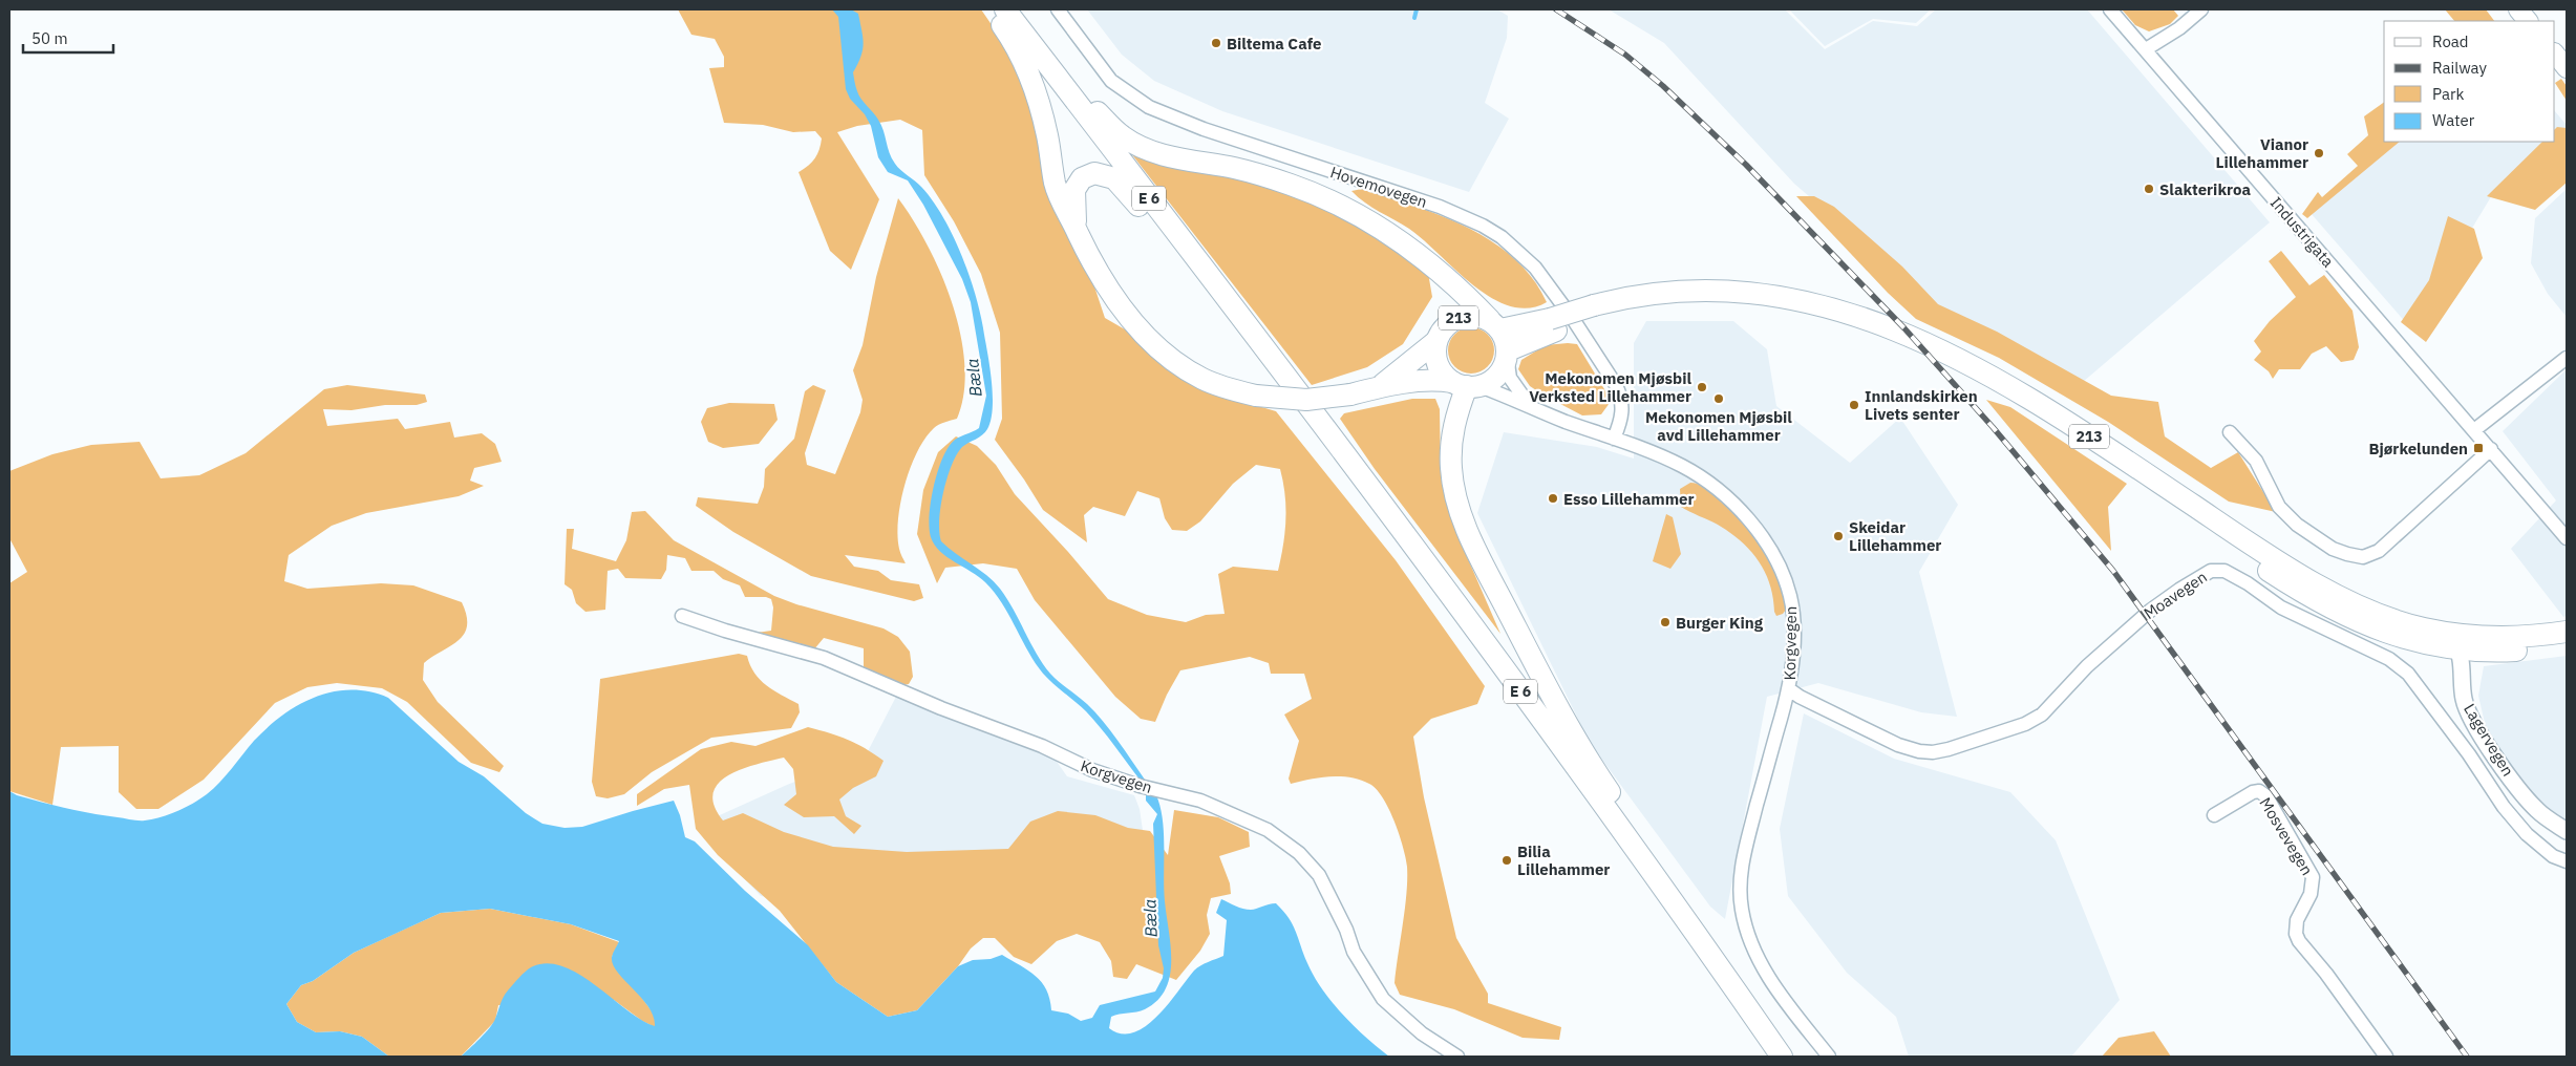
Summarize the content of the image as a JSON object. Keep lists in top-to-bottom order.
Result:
{
  "streets": {
    "main road": ["E 6", "213"],
    "street": [
      "Hovemovegen",
      "Industrigata",
      "Moavegen",
      "Korgvegen",
      "Lagervegen",
      "Mosvevegen"
    ]
  },
  "crossings": [
    ["Hovemovegen", "Korgvegen"],
    ["213", "Korgvegen"],
    ["213", "Lagervegen"],
    ["Moavegen", "Korgvegen"]
  ],
  "water": ["Bæla"],
  "places": {
    "other": [
      "Biltema Cafe",
      "Vianor Lillehammer",
      "Slakterikroa",
      "Mekonomen Mjøsbil Verksted Lillehammer",
      "Mekonomen Mjøsbil avd Lillehammer",
      "Innlandskirken Livets senter",
      "Esso Lillehammer",
      "Skeidar Lillehammer",
      "Burger King",
      "Bilia Lillehammer"
    ],
    "transit": ["Bjørkelunden"]
  },
  "legend": [
    "Road",
    "Railway",
    "Park",
    "Water"
  ],
  "scale_bar": "50 m"
}
